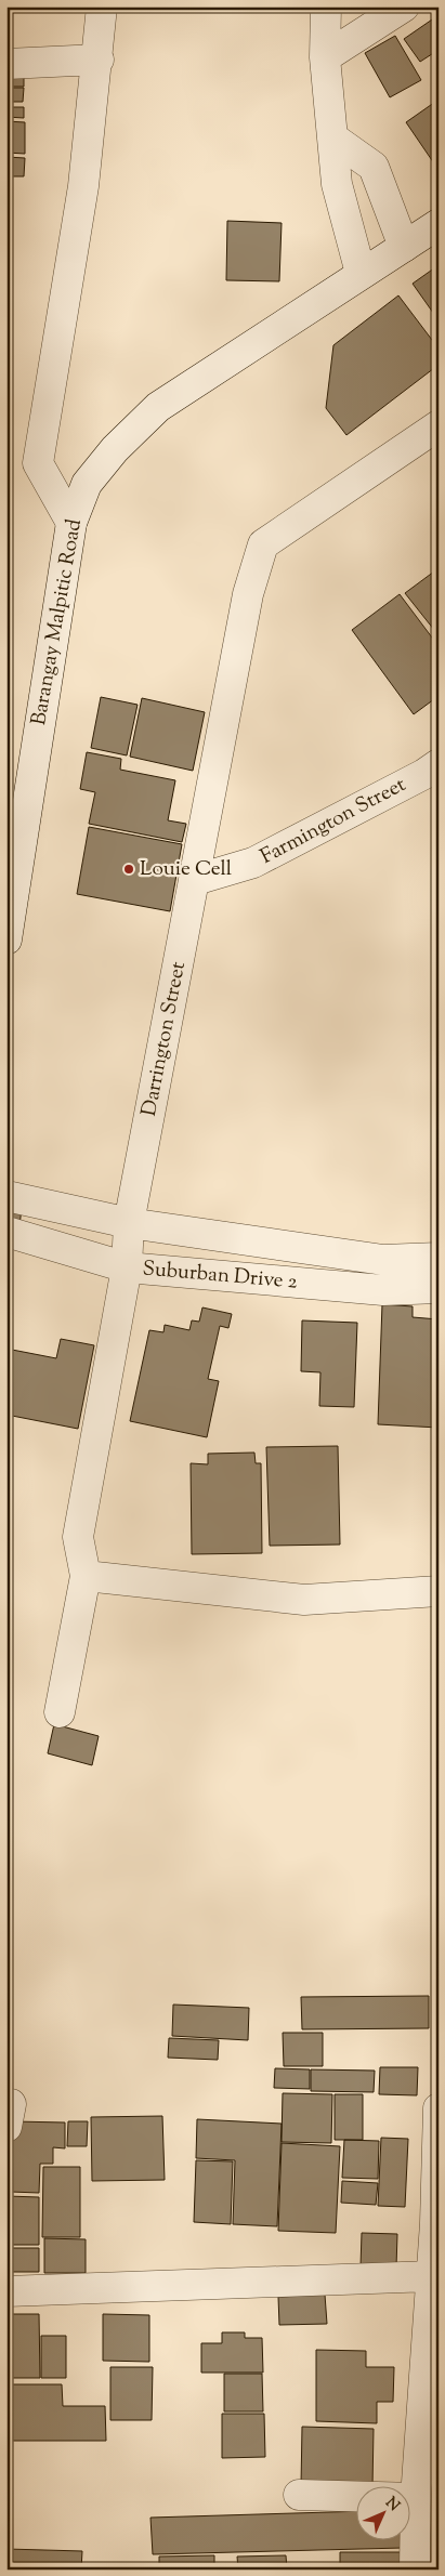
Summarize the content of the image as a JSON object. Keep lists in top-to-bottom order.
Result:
{
  "streets": {
    "street": [
      "Barangay Malpitic Road",
      "Farmington Street",
      "Darrington Street",
      "Suburban Drive 2"
    ]
  },
  "crossings": [
    ["Farmington Street", "Darrington Street"],
    ["Darrington Street", "Suburban Drive 2"]
  ],
  "places": ["Louie Cell"],
  "north": "top right"
}
